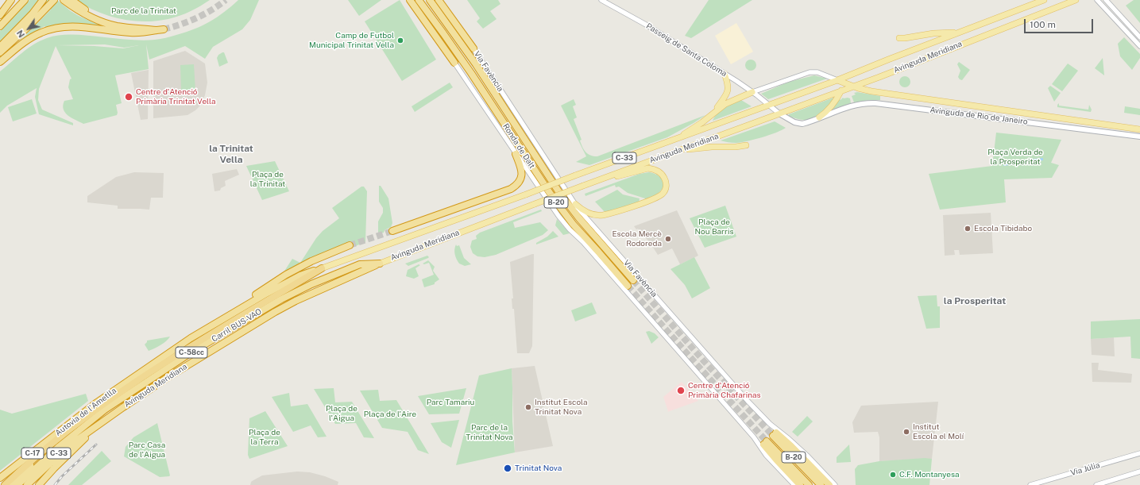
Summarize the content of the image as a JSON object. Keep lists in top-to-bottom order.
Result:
{
  "streets": {
    "highway": [
      "Avinguda Meridiana",
      "Ronda de Dalt",
      "C-33",
      "B-20",
      "Carril BUS-VAO",
      "C-58cc",
      "Autovia de l'Ametlla",
      "C-17"
    ],
    "main road": ["Avinguda de Rio de Janeiro"],
    "street": ["Passeig de Santa Coloma", "Via Favència", "Via Júlia"]
  },
  "crossings": [
    ["Passeig de Santa Coloma", "Avinguda Meridiana"],
    ["Avinguda Meridiana", "Avinguda de Rio de Janeiro"],
    ["Avinguda Meridiana", "C-33"],
    ["Avinguda Meridiana", "Carril BUS-VAO"]
  ],
  "districts": ["la Trinitat Vella", "la Prosperitat"],
  "parks": [
    "Parc de la Trinitat",
    "Plaça Verda de la Prosperitat",
    "Plaça de la Trinitat",
    "Plaça de Nou Barris",
    "Parc Tamariu",
    "Plaça de l'Aigua",
    "Plaça de l'Aire",
    "Parc de la Trinitat Nova",
    "Plaça de la Terra",
    "Parc Casa de l'Aigua"
  ],
  "places": [
    "Camp de Futbol Municipal Trinitat Vella",
    "Centre d'Atenció Primària Trinitat Vella",
    "Escola Tibidabo",
    "Escola Mercè Rodoreda",
    "Centre d'Atenció Primària Chafarinas",
    "Institut Escola Trinitat Nova",
    "Institut Escola el Molí",
    "Trinitat Nova",
    "C.F. Montanyesa"
  ],
  "scale_bar": "100 m",
  "north": "bottom left"
}
